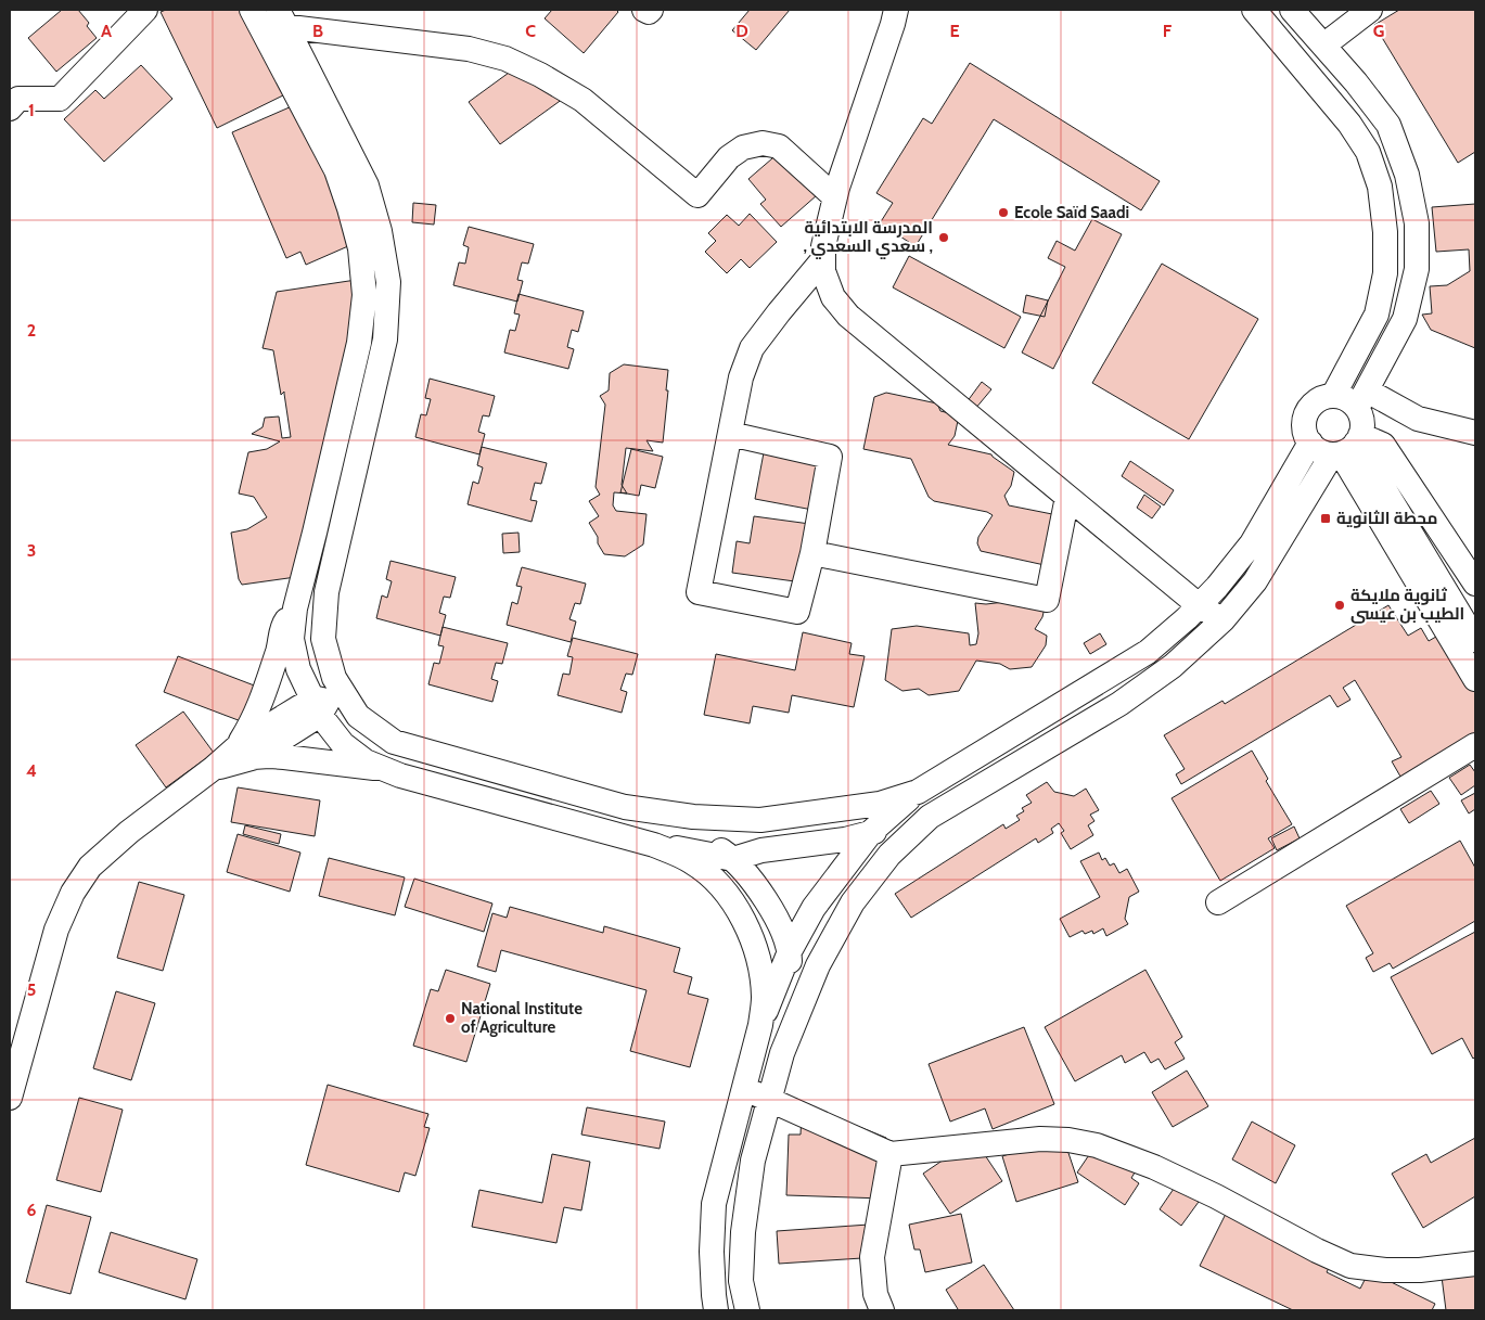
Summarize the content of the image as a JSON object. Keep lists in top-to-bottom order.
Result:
{
  "places": {
    "other": [
      "Ecole Saïd Saadi",
      "المدرسة الابتدائية , سعدي السعدي ,",
      "ثانوية ملايكة الطيب بن عيسى",
      "National Institute of Agriculture"
    ],
    "transit": ["محطة الثانوية"]
  },
  "grid": {
    "columns": [
      "A",
      "B",
      "C",
      "D",
      "E",
      "F",
      "G"
    ],
    "rows": [
      "1",
      "2",
      "3",
      "4",
      "5",
      "6"
    ]
  }
}
